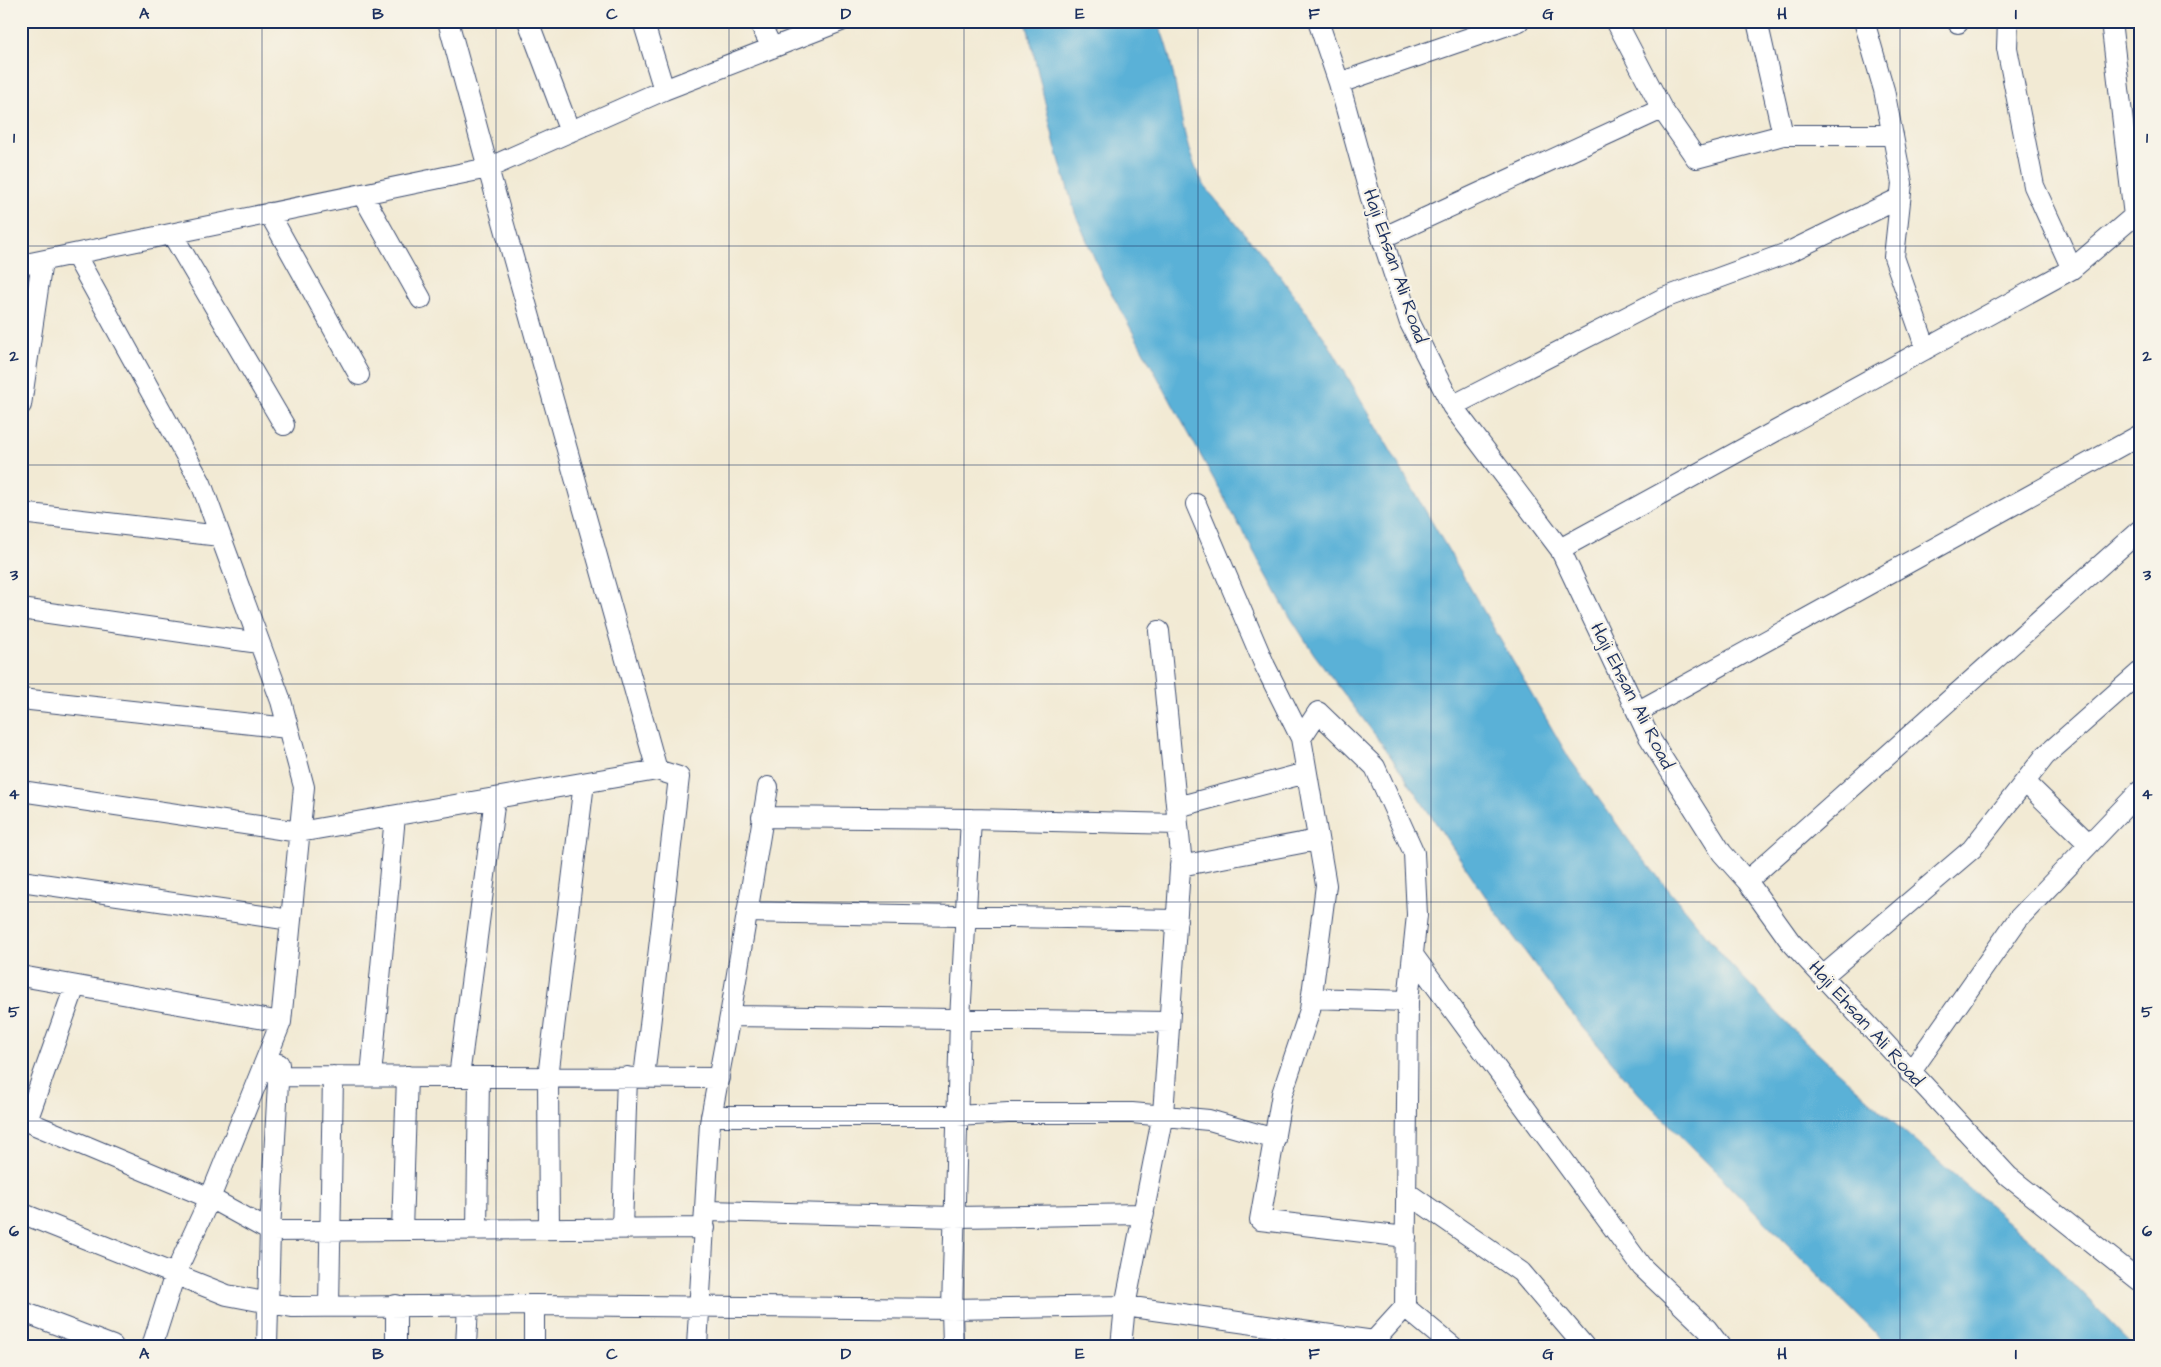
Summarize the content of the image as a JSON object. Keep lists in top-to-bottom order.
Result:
{
  "streets": {
    "street": ["Haji Ehsan Ali Road"]
  },
  "grid": {
    "columns": [
      "A",
      "B",
      "C",
      "D",
      "E",
      "F",
      "G",
      "H",
      "I"
    ],
    "rows": [
      "1",
      "2",
      "3",
      "4",
      "5",
      "6"
    ]
  }
}
